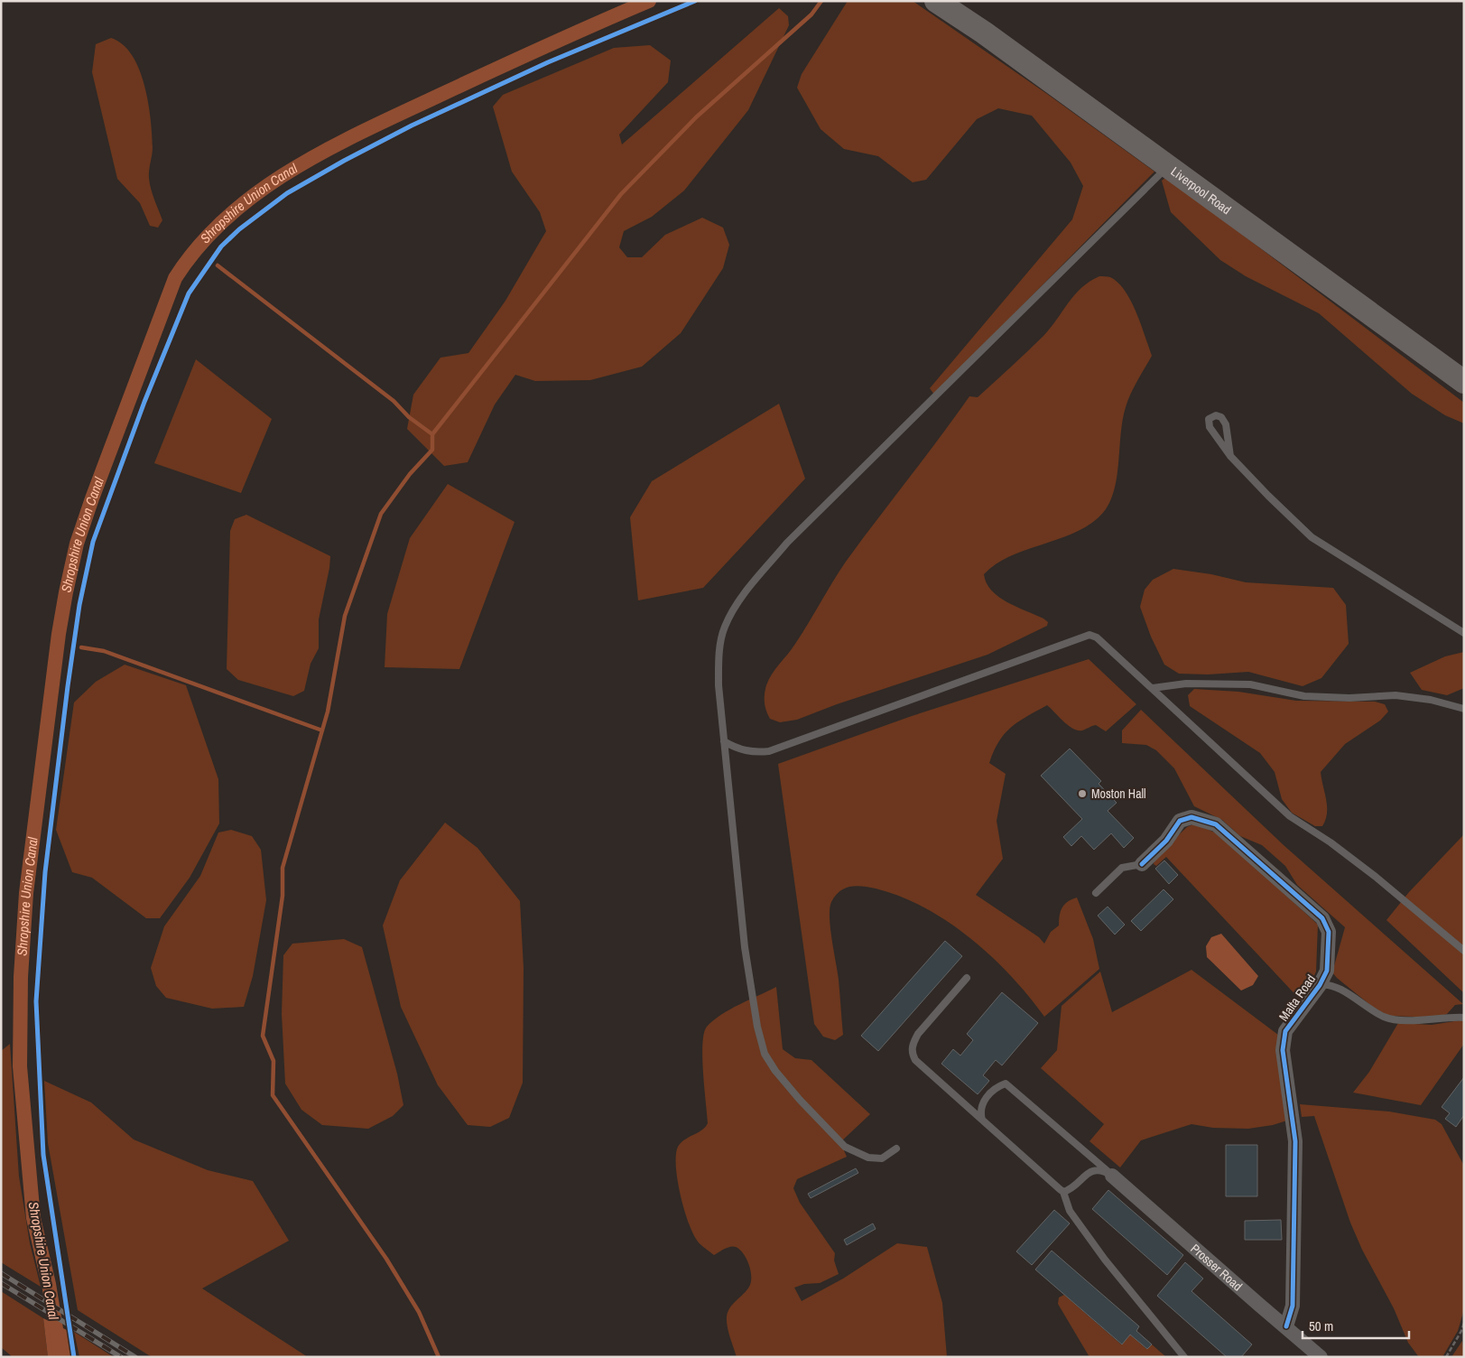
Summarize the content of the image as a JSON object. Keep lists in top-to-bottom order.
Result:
{
  "streets": {
    "highway": ["Liverpool Road"],
    "street": ["Malta Road", "Prosser Road"]
  },
  "crossings": [
    ["Malta Road", "Prosser Road"]
  ],
  "water": ["Shropshire Union Canal"],
  "places": ["Moston Hall"],
  "scale_bar": "50 m"
}
